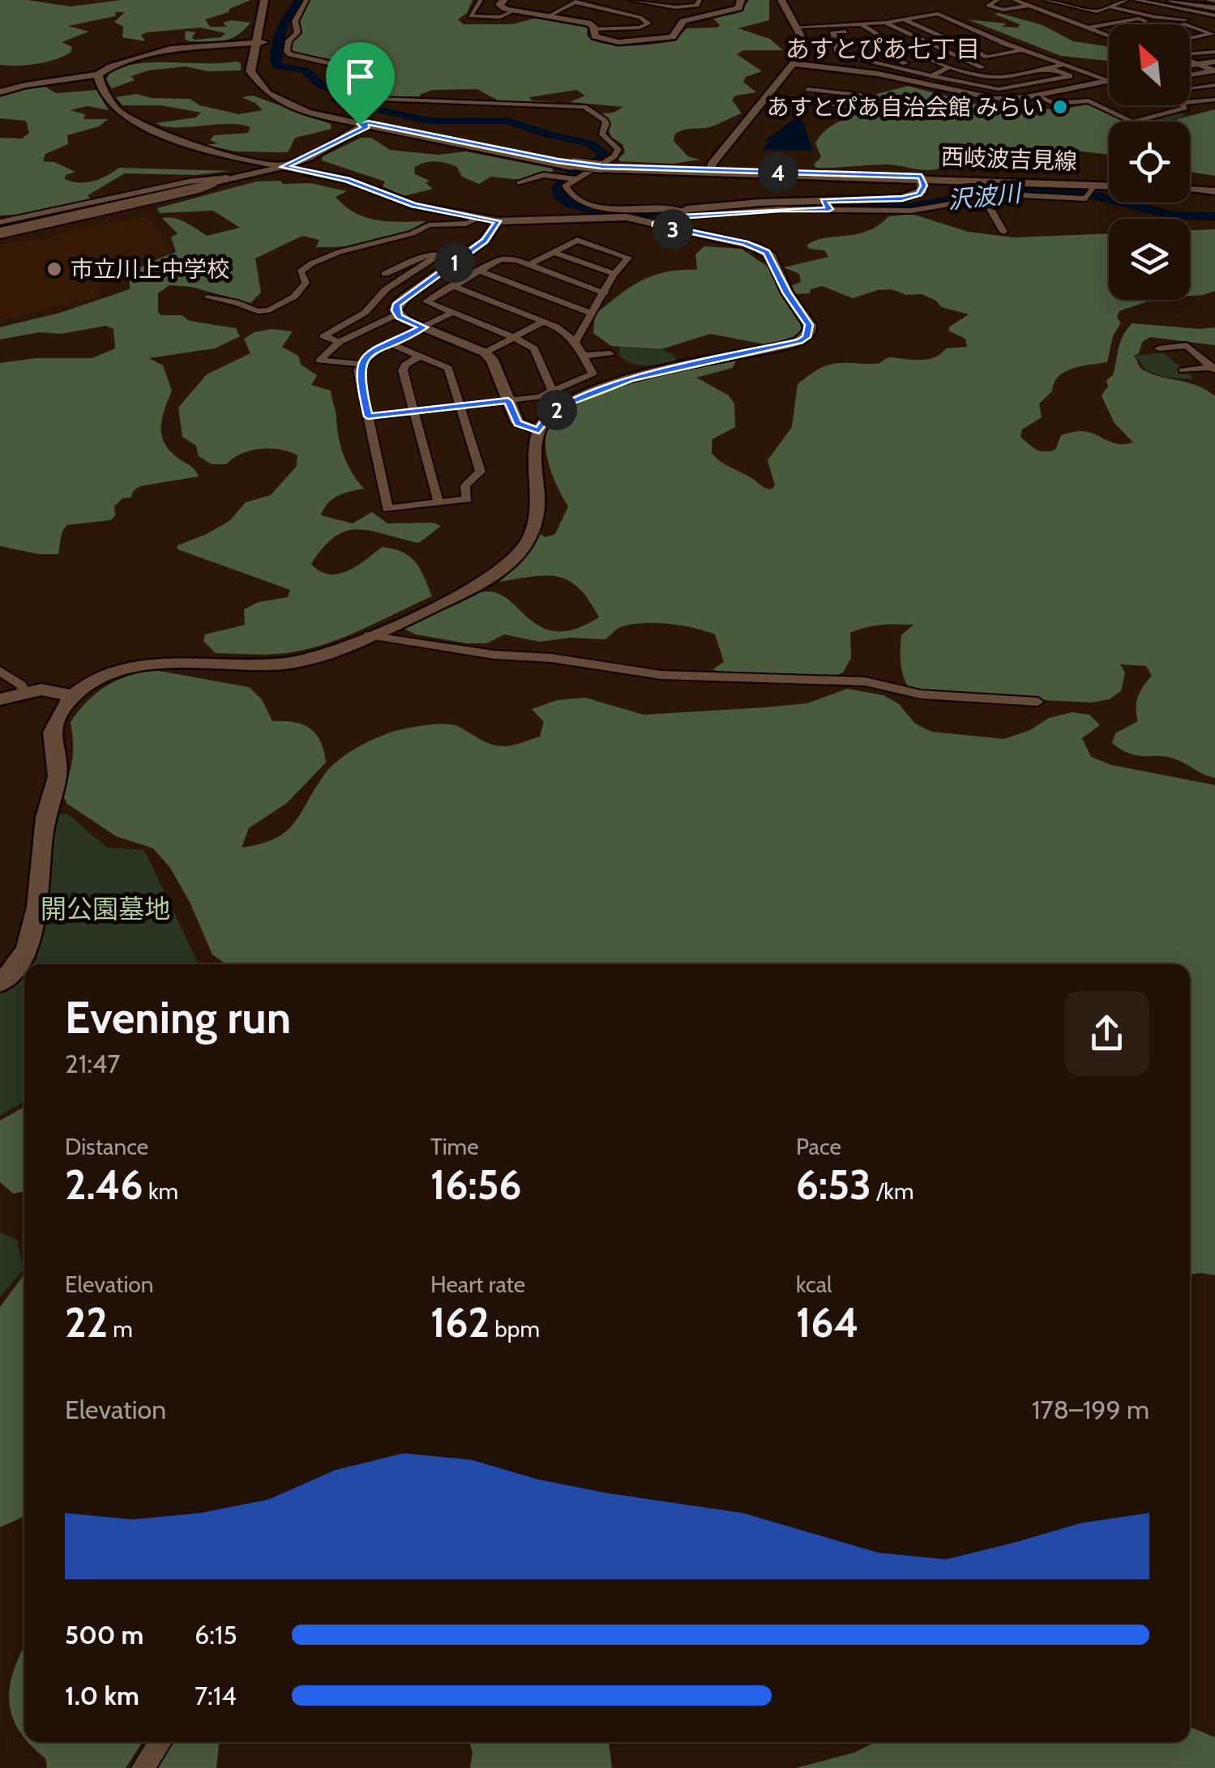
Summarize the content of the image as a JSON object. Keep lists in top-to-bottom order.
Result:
{
  "streets": {
    "street": ["西岐波吉見線"]
  },
  "districts": ["あすとぴあ七丁目"],
  "water": ["沢波川"],
  "parks": ["開公園墓地"],
  "places": ["あすとぴあ自治会館 みらい", "市立川上中学校"],
  "north": "top left",
  "page": {
    "pins": [
      "4",
      "3",
      "1",
      "2"
    ],
    "heading": ["Evening run", "21:47"],
    "stats": [
      ["Distance", "2.46 km"],
      ["Time", "16:56"],
      ["Pace", "6:53 /km"],
      ["Elevation", "22 m"],
      ["Heart rate", "162 bpm"],
      ["kcal", "164"]
    ],
    "chart": ["Elevation", "178–199 m"],
    "list": [
      {
        "name": "500 m",
        "note": "6:15"
      },
      {
        "name": "1.0 km",
        "note": "7:14"
      }
    ]
  }
}
